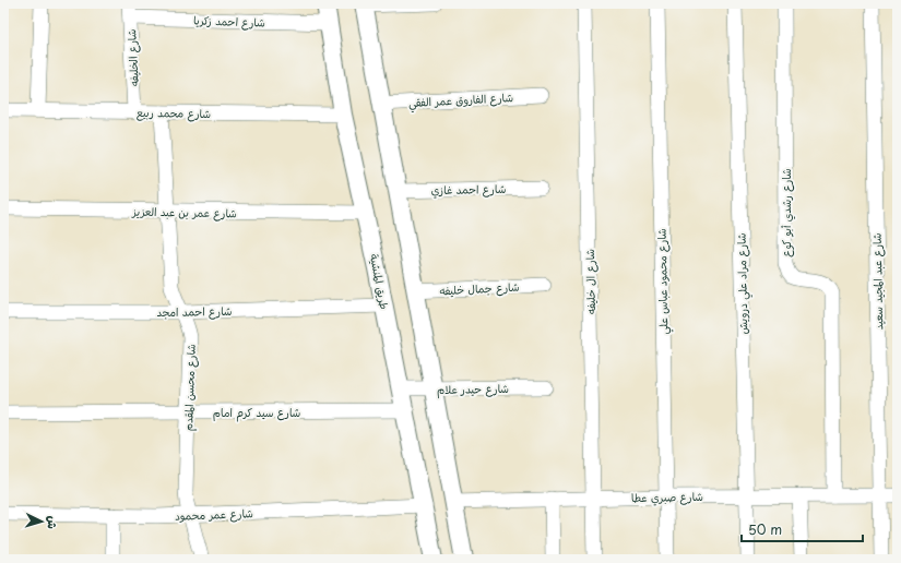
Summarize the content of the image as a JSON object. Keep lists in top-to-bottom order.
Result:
{
  "streets": {
    "street": [
      "شارع احمد زكريا",
      "شارع الخليفه",
      "شارع الفاروق عمر الفقي",
      "شارع محمد ربيع",
      "شارع احمد غازي",
      "شارع عمر بن عبد العزيز",
      "شارع رشدي أبو كوع",
      "طريق المنشية",
      "شارع ال خليفه",
      "شارع محمود عباس علي",
      "شارع عبد المجيد سعيد",
      "شارع مراد علي درويش",
      "شارع جمال خليفه",
      "شارع احمد امجد",
      "شارع محسن المقدم",
      "شارع حيدر علام",
      "شارع سيد كرم امام",
      "شارع صبري عطا",
      "شارع عمر محمود"
    ]
  },
  "crossings": [
    ["شارع احمد زكريا", "شارع الخليفه"],
    ["شارع احمد زكريا", "طريق المنشية"],
    ["شارع الخليفه", "شارع محمد ربيع"],
    ["شارع محمد ربيع", "طريق المنشية"],
    ["شارع محمد ربيع", "شارع محسن المقدم"],
    ["شارع عمر بن عبد العزيز", "طريق المنشية"],
    ["شارع عمر بن عبد العزيز", "شارع محسن المقدم"],
    ["شارع رشدي أبو كوع", "شارع صبري عطا"],
    ["طريق المنشية", "شارع احمد امجد"],
    ["طريق المنشية", "شارع حيدر علام"],
    ["طريق المنشية", "شارع سيد كرم امام"],
    ["طريق المنشية", "شارع عمر محمود"],
    ["شارع ال خليفه", "شارع صبري عطا"],
    ["شارع محمود عباس علي", "شارع صبري عطا"],
    ["شارع عبد المجيد سعيد", "شارع صبري عطا"],
    ["شارع مراد علي درويش", "شارع صبري عطا"],
    ["شارع احمد امجد", "شارع محسن المقدم"],
    ["شارع محسن المقدم", "شارع سيد كرم امام"],
    ["شارع محسن المقدم", "شارع عمر محمود"]
  ],
  "scale_bar": "50 m",
  "north": "right"
}
